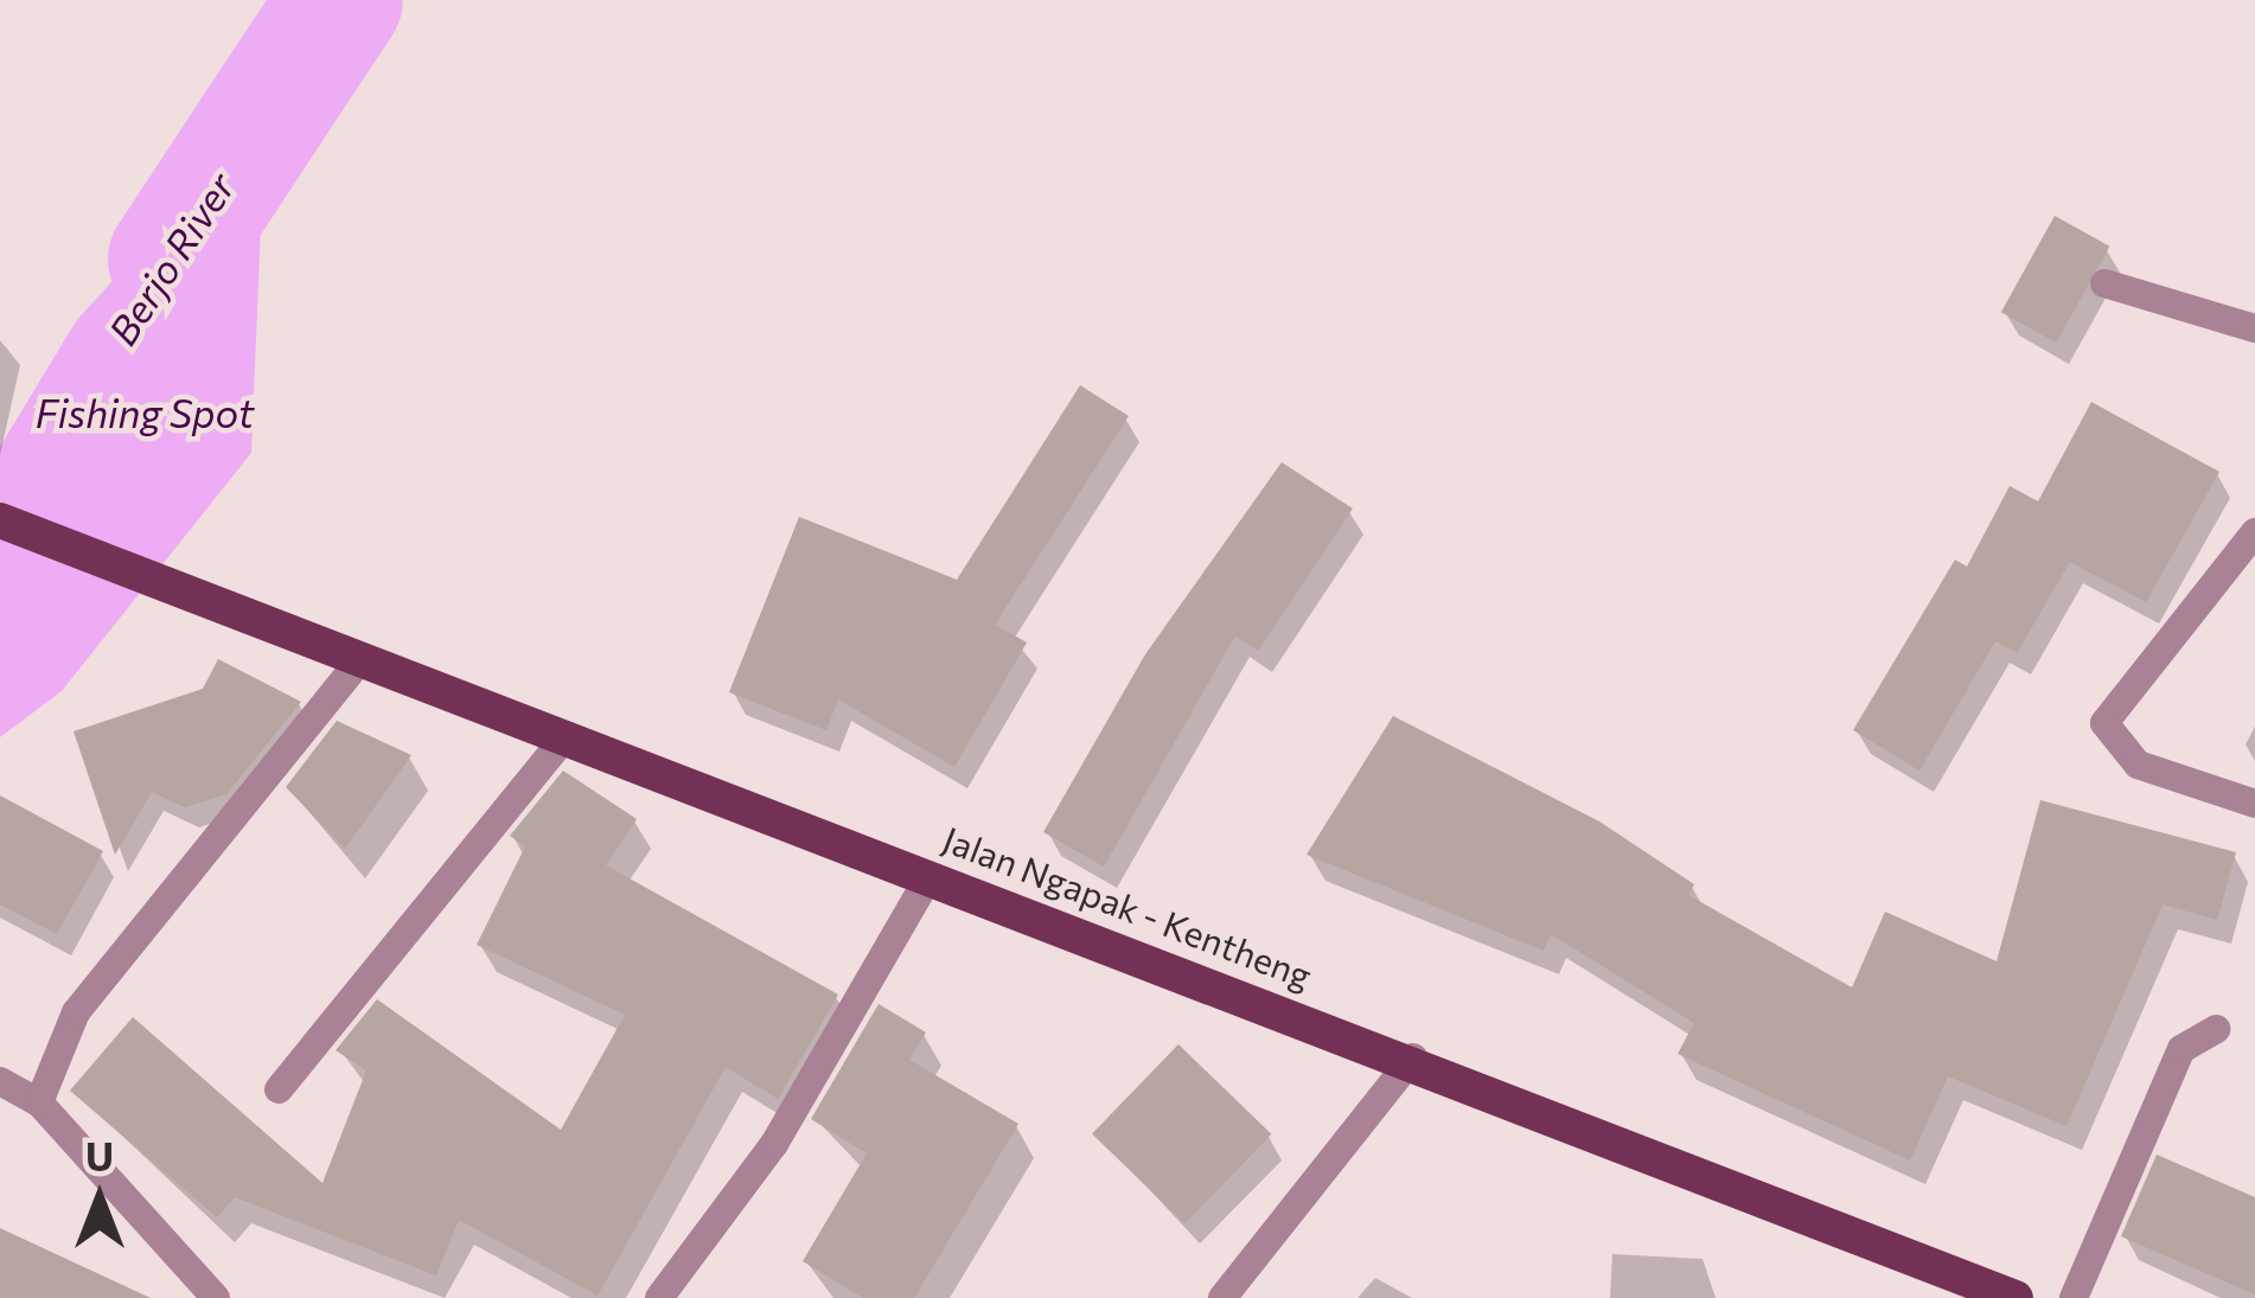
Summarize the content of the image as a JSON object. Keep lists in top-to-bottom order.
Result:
{
  "streets": {
    "main road": ["Jalan Ngapak - Kentheng"]
  },
  "water": ["Berjo River", "Fishing Spot"],
  "north": "top"
}
